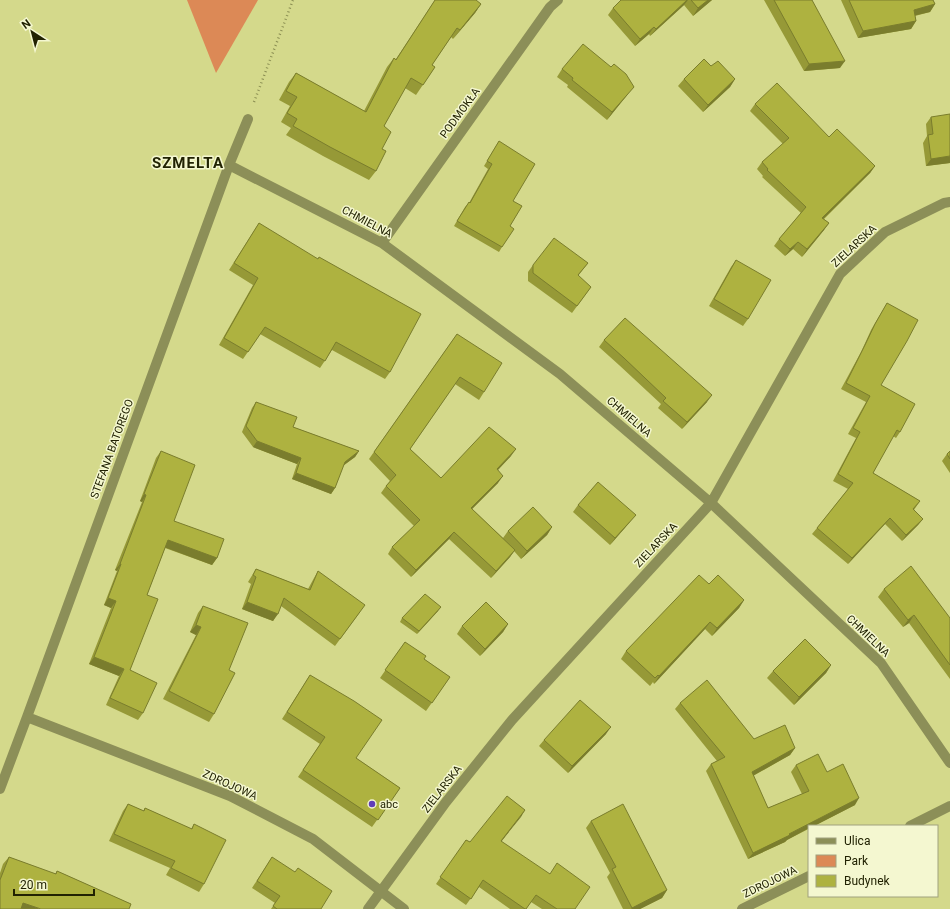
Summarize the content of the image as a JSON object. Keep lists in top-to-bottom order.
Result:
{
  "streets": {
    "street": [
      "PODMOKŁA",
      "CHMIELNA",
      "ZIELARSKA",
      "STEFANA BATOREGO",
      "ZDROJOWA"
    ]
  },
  "crossings": [
    ["PODMOKŁA", "CHMIELNA"],
    ["CHMIELNA", "ZIELARSKA"],
    ["CHMIELNA", "STEFANA BATOREGO"],
    ["ZIELARSKA", "ZDROJOWA"],
    ["STEFANA BATOREGO", "ZDROJOWA"]
  ],
  "districts": ["SZMELTA"],
  "places": ["abc"],
  "legend": ["Ulica", "Park", "Budynek"],
  "scale_bar": "20 m",
  "north": "top left"
}
